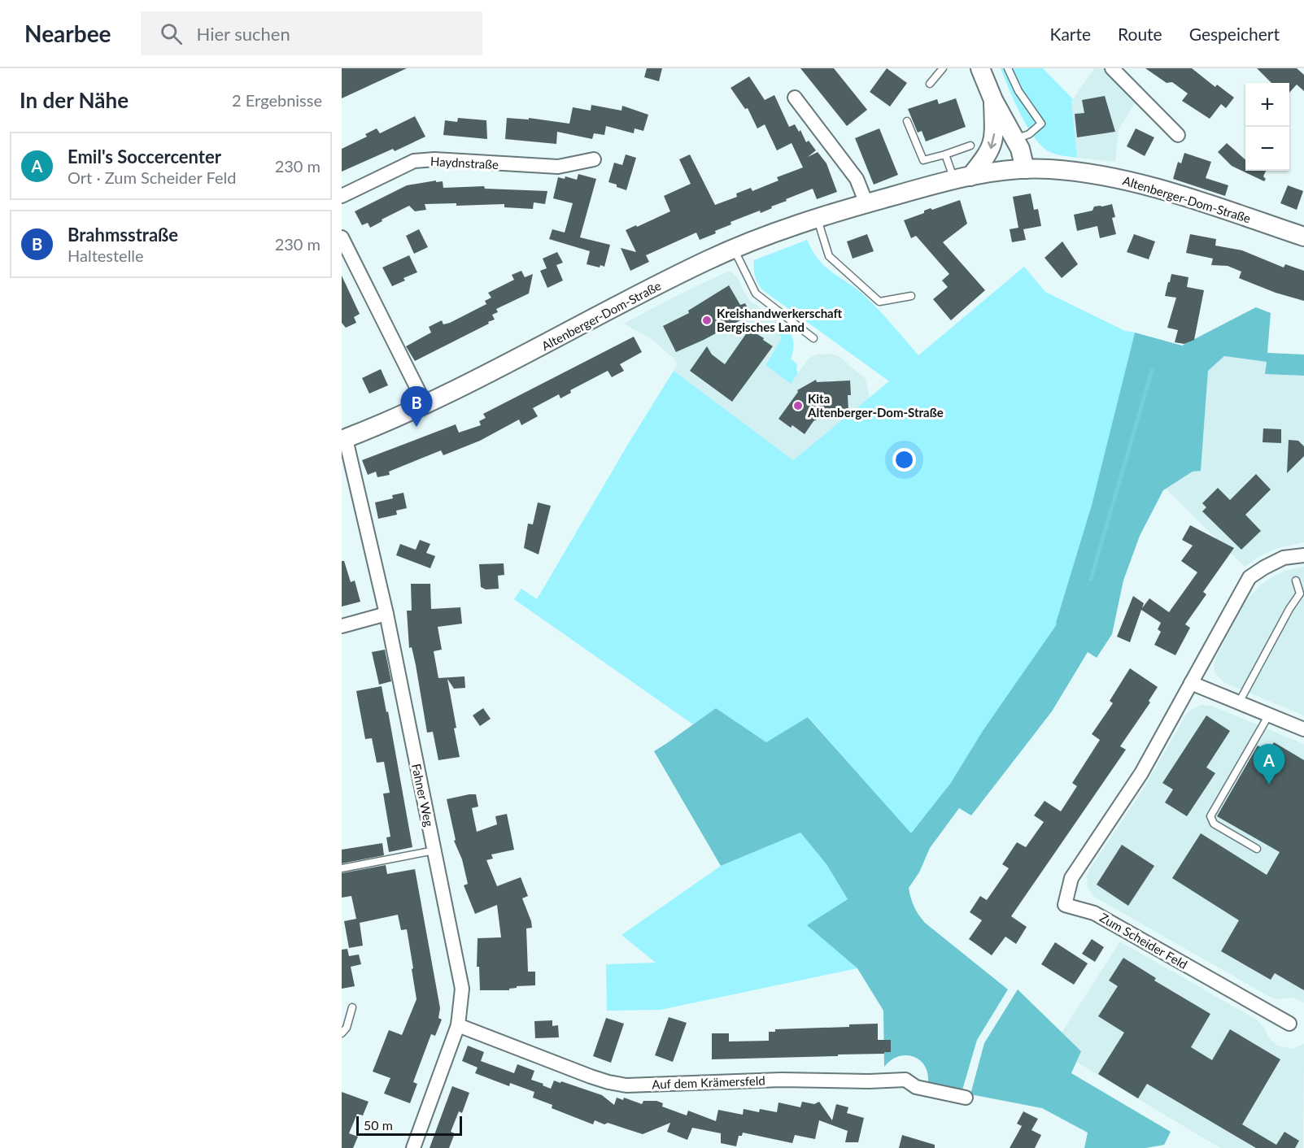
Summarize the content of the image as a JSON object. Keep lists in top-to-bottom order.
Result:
{
  "streets": {
    "main road": ["Altenberger-Dom-Straße"],
    "street": [
      "Haydnstraße",
      "Fahner Weg",
      "Zum Scheider Feld",
      "Auf dem Krämersfeld"
    ]
  },
  "crossings": [
    ["Altenberger-Dom-Straße", "Fahner Weg"],
    ["Fahner Weg", "Auf dem Krämersfeld"]
  ],
  "places": ["Kreishandwerkerschaft Bergisches Land", "Kita Altenberger-Dom-Straße"],
  "scale_bar": "50 m",
  "page": {
    "header": "Nearbee",
    "search": "Hier suchen",
    "nav": ["Karte", "Route", "Gespeichert"],
    "heading": ["In der Nähe", "2 Ergebnisse"],
    "map_buttons": ["+", "−"],
    "list": [
      {
        "mark": "A",
        "name": "Emil's Soccercenter",
        "note": "Ort · Zum Scheider Feld",
        "value": "230 m"
      },
      {
        "mark": "B",
        "name": "Brahmsstraße",
        "note": "Haltestelle",
        "value": "230 m"
      }
    ],
    "pins": ["B", "A"],
    "scale": "50 m"
  }
}
